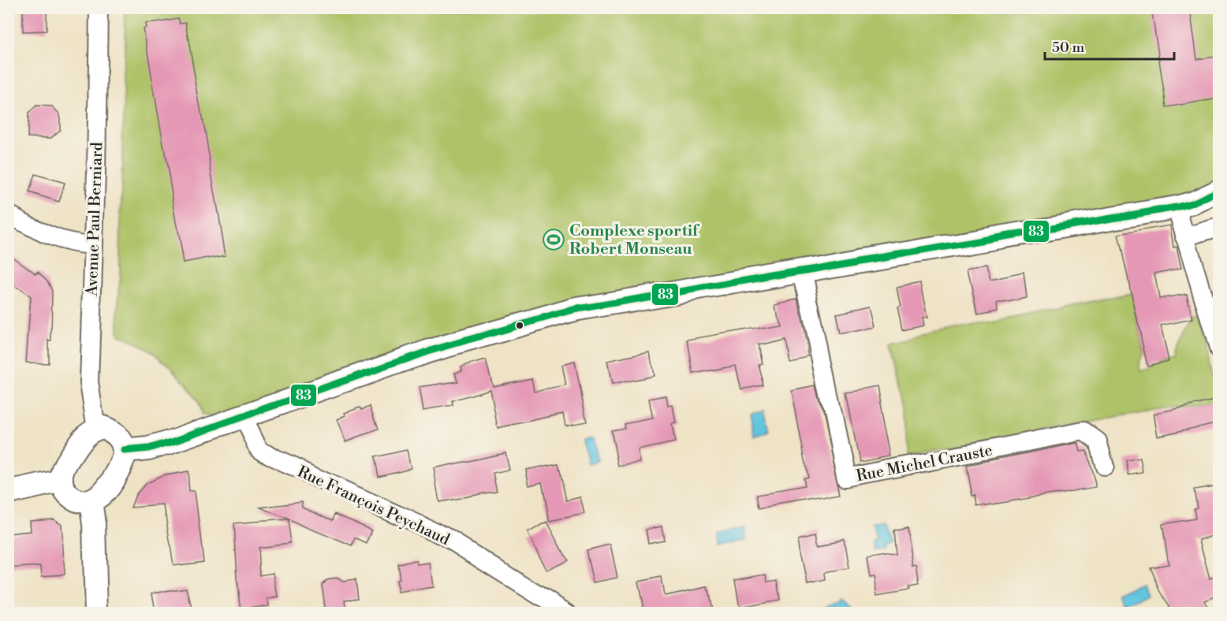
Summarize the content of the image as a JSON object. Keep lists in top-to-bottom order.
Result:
{
  "streets": {
    "street": ["Avenue Paul Berniard", "Rue Michel Crauste", "Rue François Peychaud"]
  },
  "places": {
    "sports": ["Complexe sportif Robert Monseau"]
  },
  "lines": ["transit line 83"],
  "scale_bar": "50 m"
}
